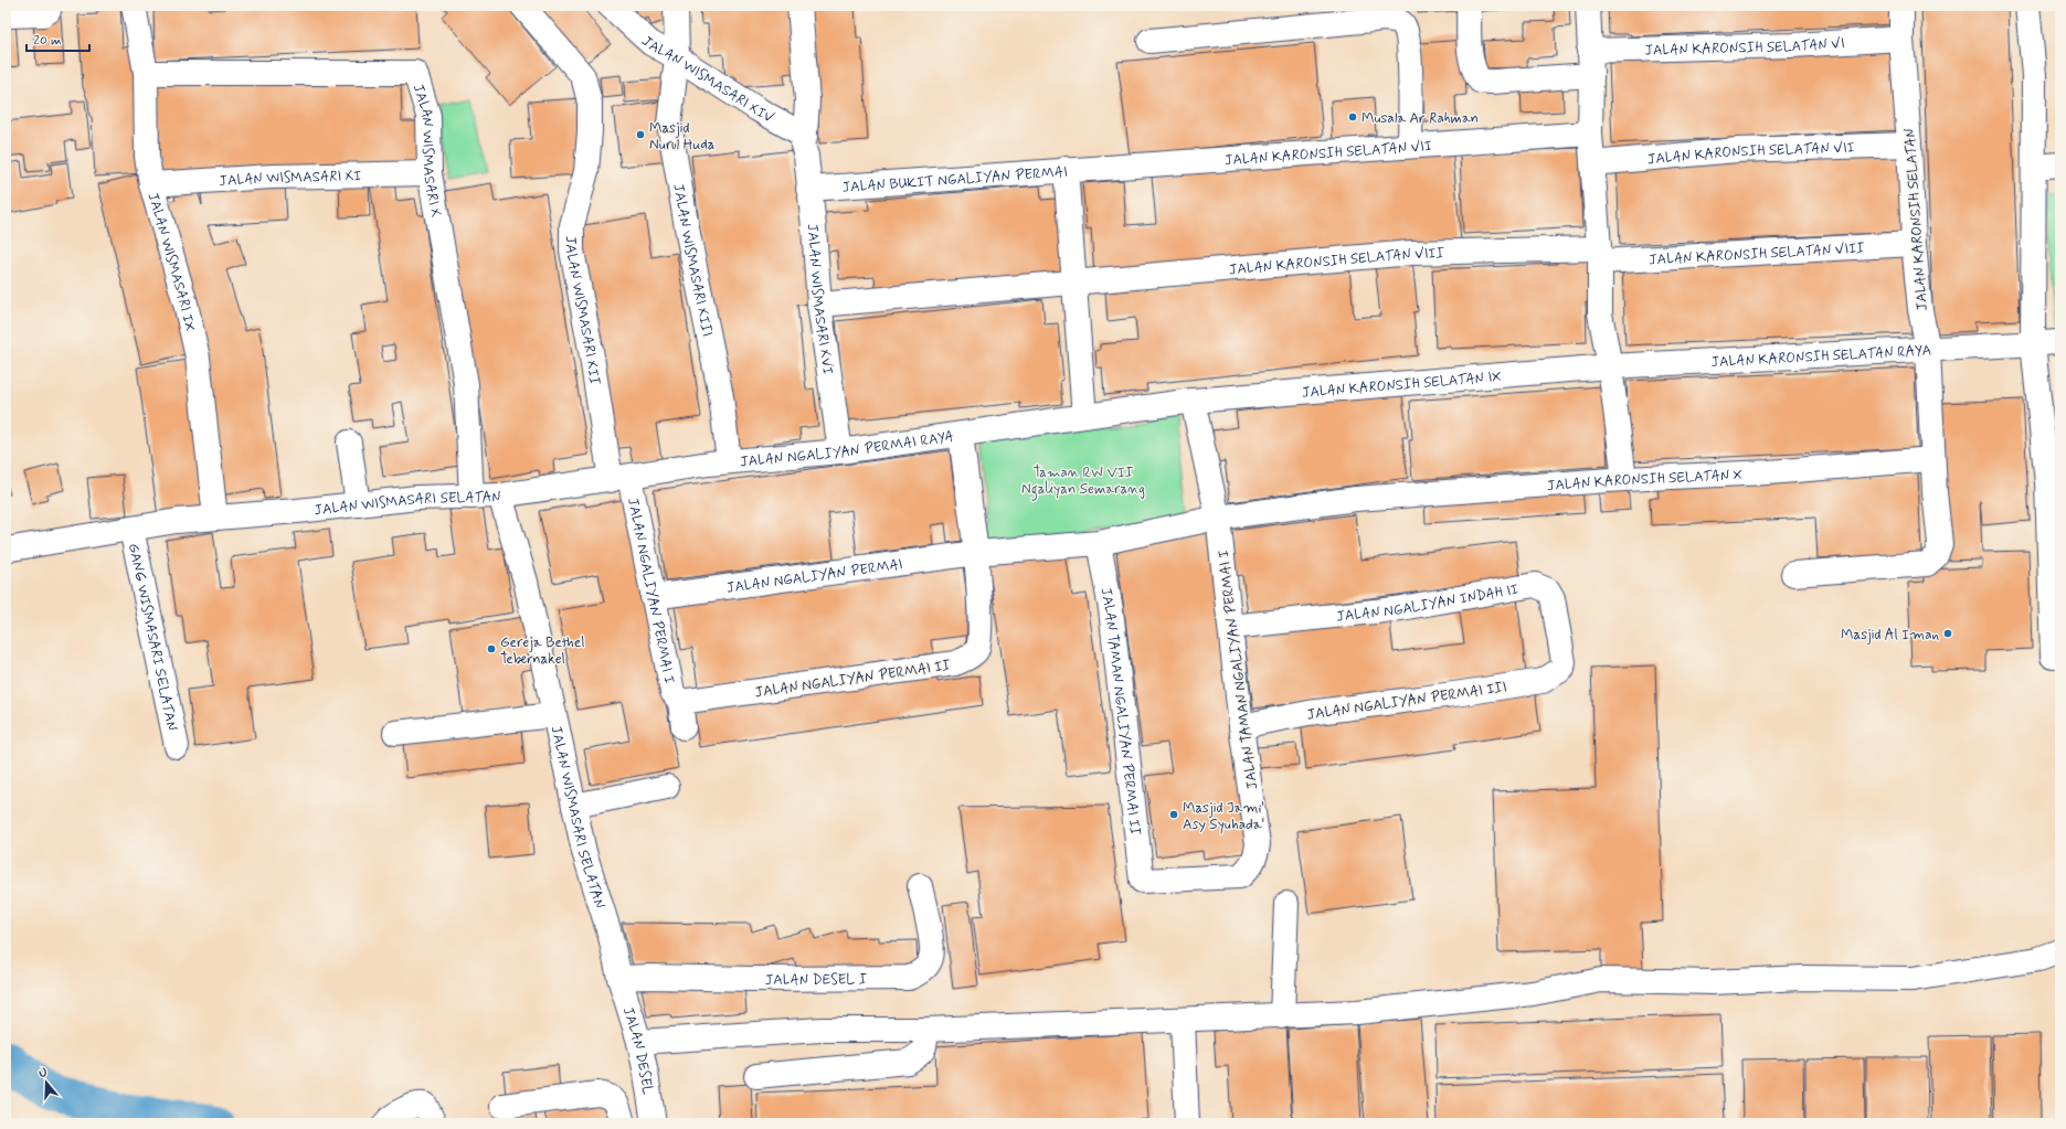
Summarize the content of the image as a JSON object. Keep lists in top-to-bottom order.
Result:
{
  "streets": {
    "street": [
      "JALAN KARONSIH SELATAN VI",
      "JALAN WISMASARI XIV",
      "JALAN WISMASARI X",
      "JALAN KARONSIH SELATAN VII",
      "JALAN WISMASARI XI",
      "JALAN BUKIT NGALIYAN PERMAI",
      "JALAN KARONSIH SELATAN",
      "JALAN KARONSIH SELATAN VIII",
      "JALAN WISMASARI XIII",
      "JALAN WISMASARI IX",
      "JALAN WISMASARI XVI",
      "JALAN WISMASARI XII",
      "JALAN KARONSIH SELATAN RAYA",
      "JALAN KARONSIH SELATAN IX",
      "JALAN NGALIYAN PERMAI RAYA",
      "JALAN KARONSIH SELATAN X",
      "JALAN WISMASARI SELATAN",
      "JALAN NGALIYAN PERMAI",
      "JALAN NGALIYAN PERMAI I",
      "JALAN NGALIYAN INDAH II",
      "GANG WISMASARI SELATAN",
      "JALAN TAMAN NGALIYAN PERMAI I",
      "JALAN NGALIYAN PERMAI II",
      "JALAN NGALIYAN PERMAI III",
      "JALAN TAMAN NGALIYAN PERMAI II",
      "JALAN DESEL I",
      "JALAN DESEL"
    ]
  },
  "crossings": [
    ["JALAN KARONSIH SELATAN VI", "JALAN KARONSIH SELATAN"],
    ["JALAN WISMASARI XIV", "JALAN WISMASARI XIII"],
    ["JALAN WISMASARI XIV", "JALAN WISMASARI XVI"],
    ["JALAN WISMASARI X", "JALAN WISMASARI XI"],
    ["JALAN WISMASARI X", "JALAN WISMASARI IX"],
    ["JALAN WISMASARI X", "JALAN WISMASARI SELATAN"],
    ["JALAN KARONSIH SELATAN VII", "JALAN BUKIT NGALIYAN PERMAI"],
    ["JALAN KARONSIH SELATAN VII", "JALAN KARONSIH SELATAN"],
    ["JALAN WISMASARI XI", "JALAN WISMASARI IX"],
    ["JALAN BUKIT NGALIYAN PERMAI", "JALAN KARONSIH SELATAN VIII"],
    ["JALAN BUKIT NGALIYAN PERMAI", "JALAN WISMASARI XVI"],
    ["JALAN BUKIT NGALIYAN PERMAI", "JALAN NGALIYAN PERMAI RAYA"],
    ["JALAN KARONSIH SELATAN", "JALAN KARONSIH SELATAN VIII"],
    ["JALAN KARONSIH SELATAN", "JALAN KARONSIH SELATAN RAYA"],
    ["JALAN KARONSIH SELATAN", "JALAN KARONSIH SELATAN X"],
    ["JALAN WISMASARI XIII", "JALAN NGALIYAN PERMAI RAYA"],
    ["JALAN WISMASARI IX", "JALAN WISMASARI SELATAN"],
    ["JALAN WISMASARI XVI", "JALAN NGALIYAN PERMAI RAYA"],
    ["JALAN WISMASARI XII", "JALAN NGALIYAN PERMAI RAYA"],
    ["JALAN WISMASARI XII", "JALAN NGALIYAN PERMAI I"],
    ["JALAN KARONSIH SELATAN RAYA", "JALAN KARONSIH SELATAN IX"],
    ["JALAN KARONSIH SELATAN IX", "JALAN NGALIYAN PERMAI RAYA"],
    ["JALAN NGALIYAN PERMAI RAYA", "JALAN WISMASARI SELATAN"],
    ["JALAN NGALIYAN PERMAI RAYA", "JALAN NGALIYAN PERMAI I"],
    ["JALAN NGALIYAN PERMAI RAYA", "JALAN NGALIYAN PERMAI II"],
    ["JALAN KARONSIH SELATAN X", "JALAN TAMAN NGALIYAN PERMAI I"],
    ["JALAN WISMASARI SELATAN", "GANG WISMASARI SELATAN"],
    ["JALAN WISMASARI SELATAN", "JALAN DESEL I"],
    ["JALAN WISMASARI SELATAN", "JALAN DESEL"],
    ["JALAN NGALIYAN PERMAI", "JALAN NGALIYAN PERMAI I"],
    ["JALAN NGALIYAN PERMAI", "JALAN NGALIYAN PERMAI II"],
    ["JALAN NGALIYAN PERMAI I", "JALAN NGALIYAN PERMAI II"],
    ["JALAN NGALIYAN INDAH II", "JALAN TAMAN NGALIYAN PERMAI I"],
    ["JALAN NGALIYAN INDAH II", "JALAN NGALIYAN PERMAI III"],
    ["JALAN TAMAN NGALIYAN PERMAI I", "JALAN NGALIYAN PERMAI III"],
    ["JALAN TAMAN NGALIYAN PERMAI I", "JALAN TAMAN NGALIYAN PERMAI II"],
    ["JALAN DESEL I", "JALAN DESEL"]
  ],
  "parks": ["Taman RW VII Ngaliyan Semarang"],
  "places": [
    "Musala Ar Rahman",
    "Masjid Nurul Huda",
    "Masjid Al Iman",
    "Gereja Bethel Tebernakel",
    "Masjid Jami' Asy Syuhada'"
  ],
  "scale_bar": "20 m",
  "north": "top"
}
